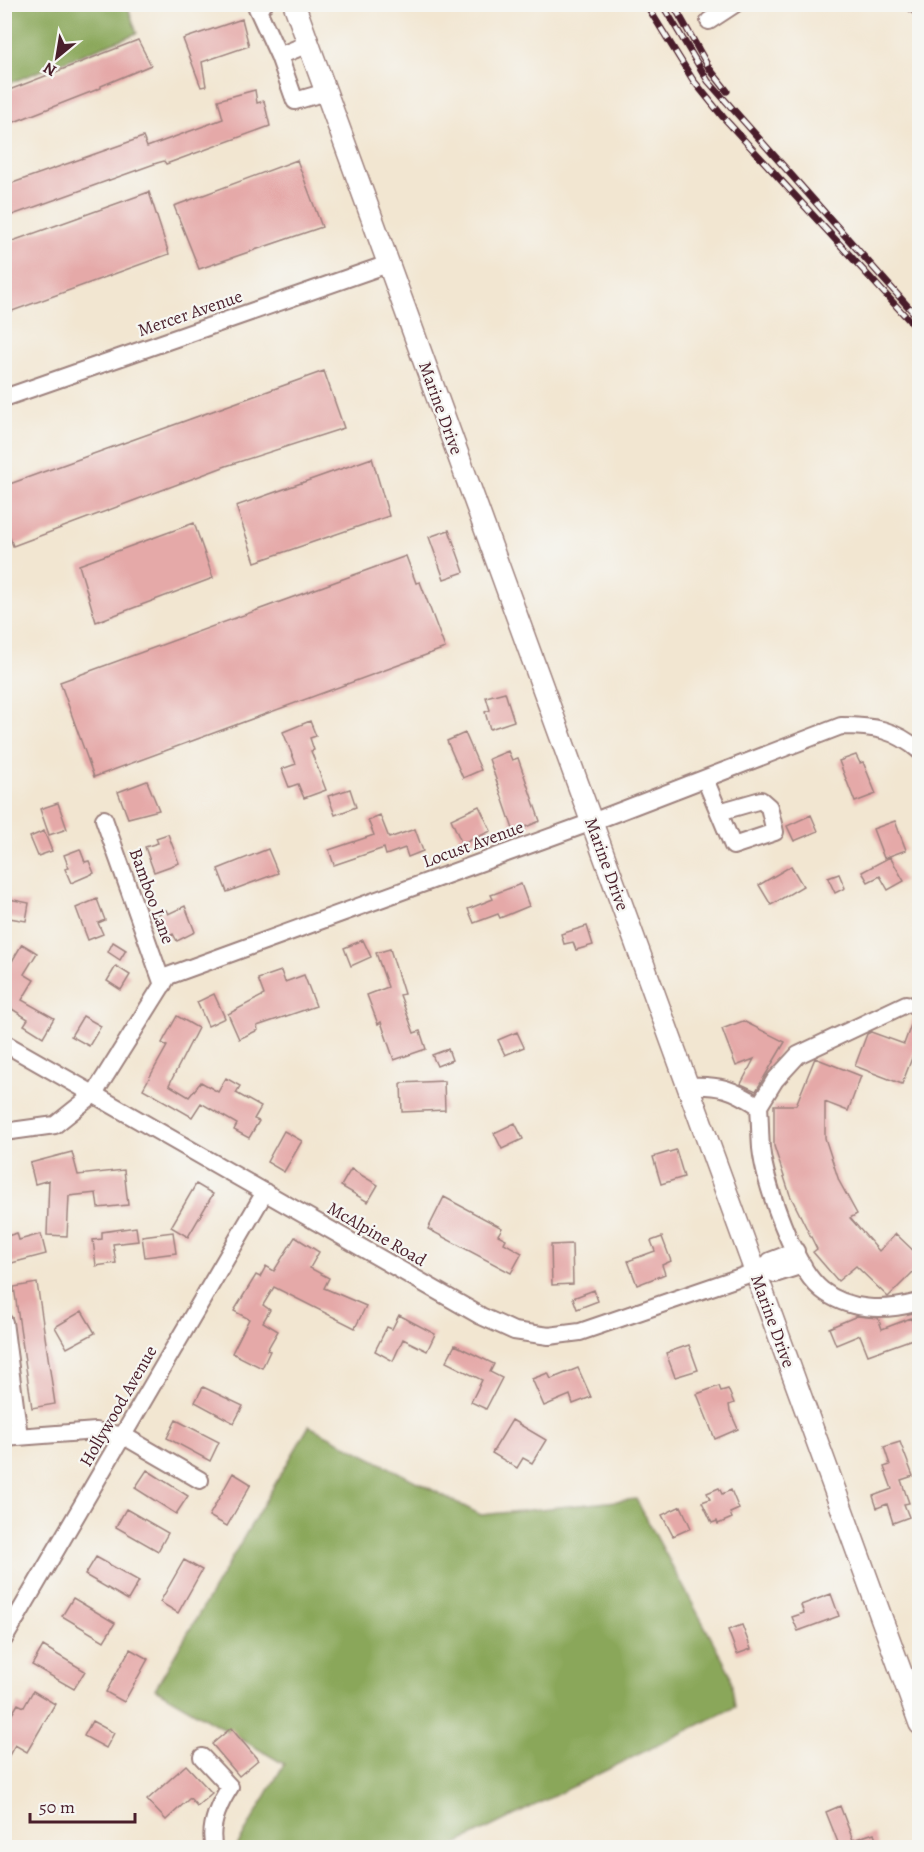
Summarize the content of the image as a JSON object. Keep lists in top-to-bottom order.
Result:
{
  "streets": {
    "main road": ["Marine Drive"],
    "street": [
      "Mercer Avenue",
      "Locust Avenue",
      "Bamboo Lane",
      "McAlpine Road",
      "Hollywood Avenue"
    ]
  },
  "crossings": [
    ["Mercer Avenue", "Marine Drive"],
    ["Marine Drive", "Locust Avenue"],
    ["Marine Drive", "McAlpine Road"],
    ["Locust Avenue", "Bamboo Lane"],
    ["Locust Avenue", "McAlpine Road"],
    ["McAlpine Road", "Hollywood Avenue"]
  ],
  "scale_bar": "50 m",
  "north": "bottom left"
}
